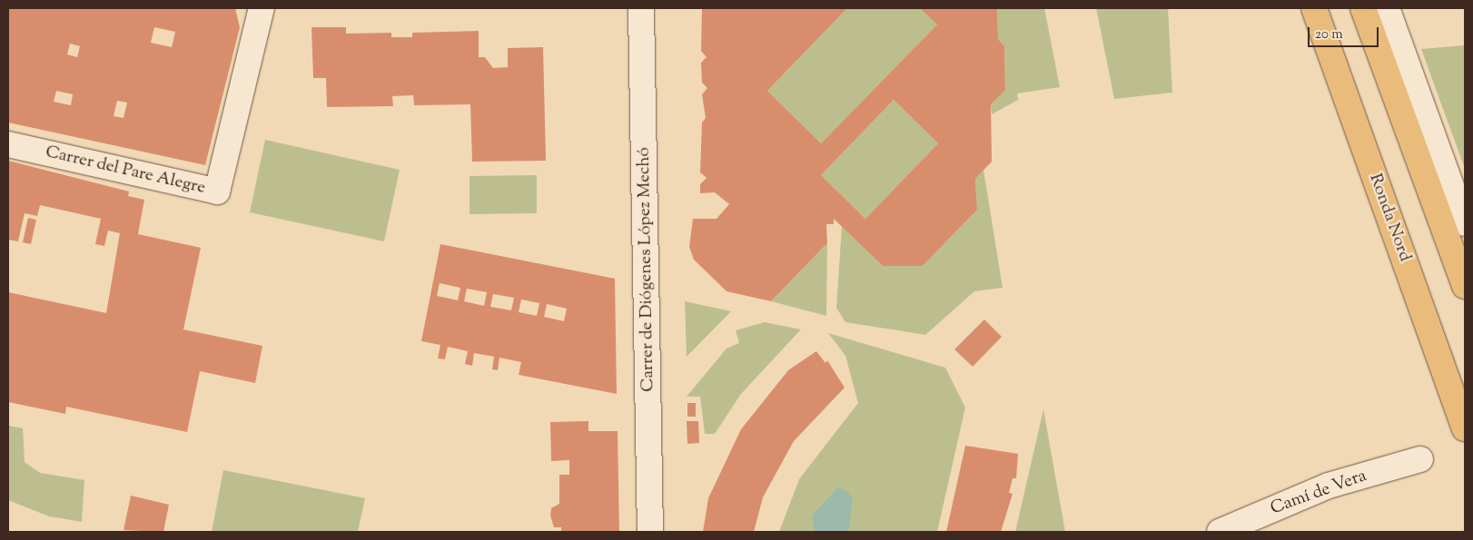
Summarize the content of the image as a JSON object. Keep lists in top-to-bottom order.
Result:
{
  "streets": {
    "main road": ["Ronda Nord"],
    "street": ["Carrer del Pare Alegre", "Carrer de Diógenes López Mechó", "Camí de Vera"]
  },
  "scale_bar": "20 m"
}
